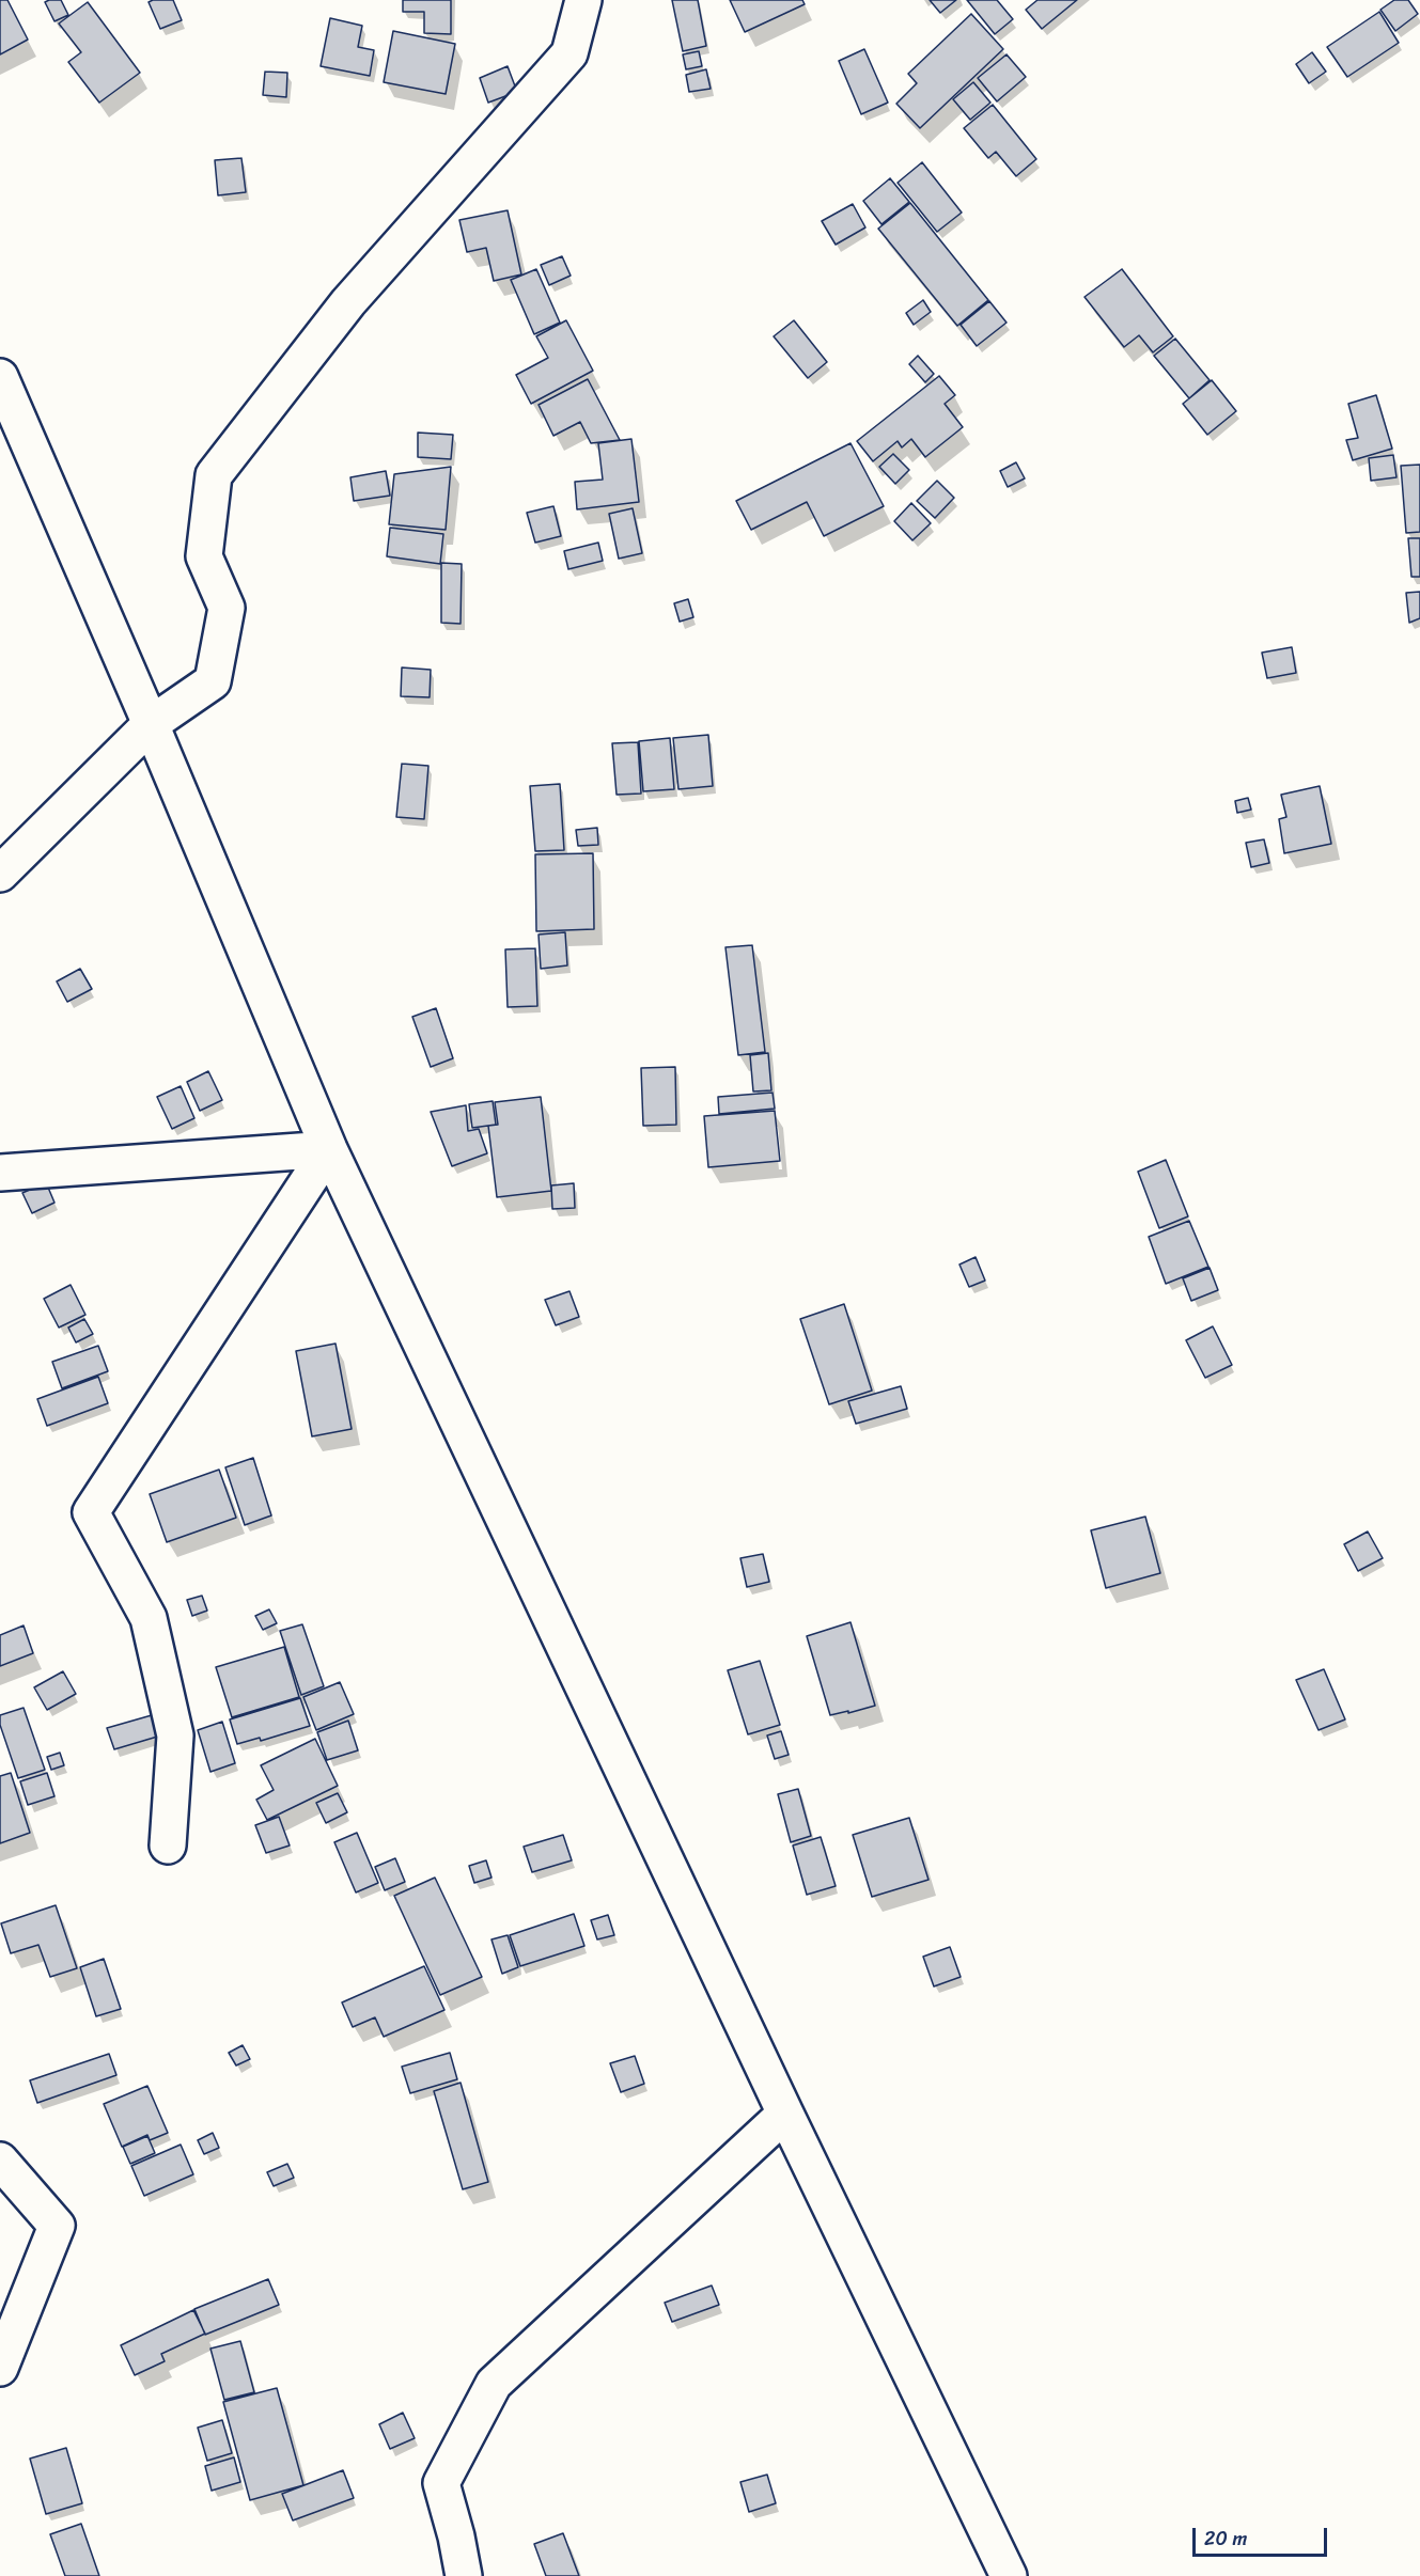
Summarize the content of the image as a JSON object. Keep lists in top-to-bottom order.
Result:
{
  "scale_bar": "20 m"
}
